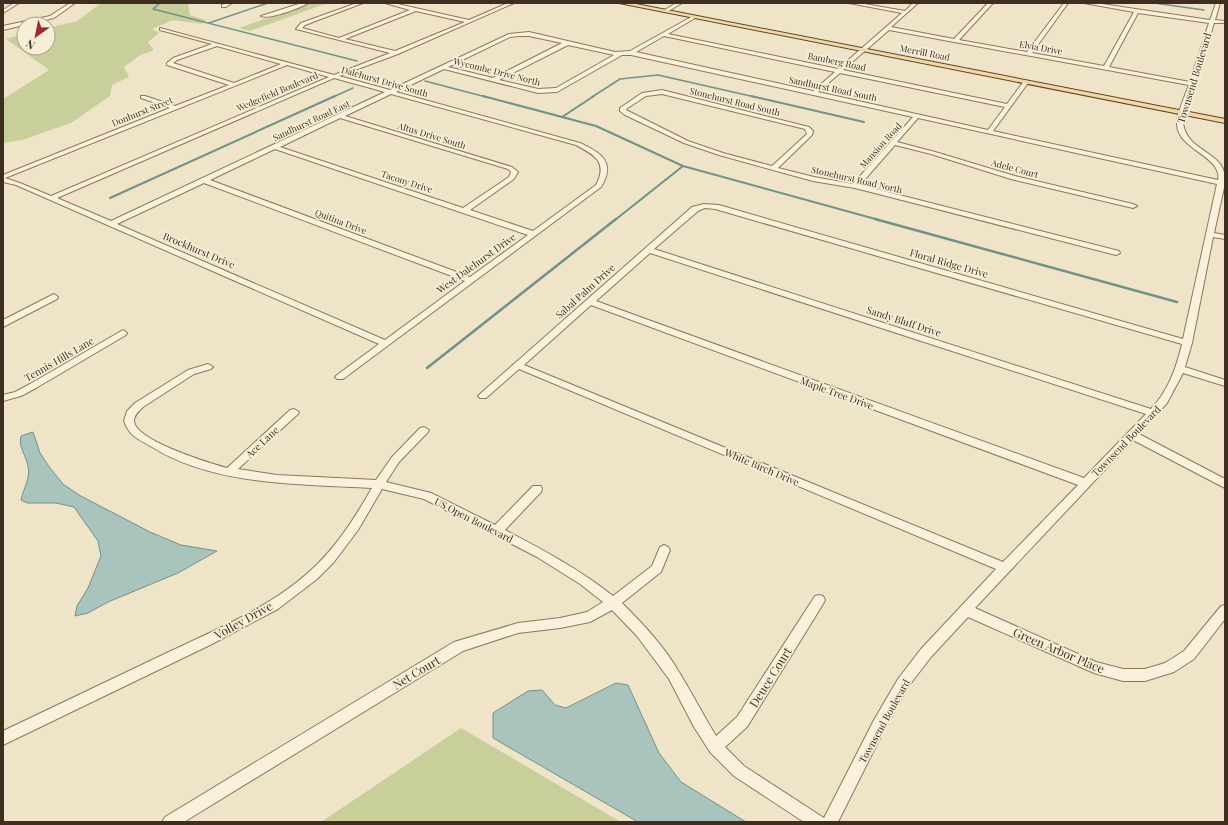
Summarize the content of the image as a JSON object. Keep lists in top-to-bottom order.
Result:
{
  "streets": {
    "main road": ["Merrill Road"],
    "street": [
      "Elvia Drive",
      "Bamberg Road",
      "Wycombe Drive North",
      "Townsend Boulevard",
      "Dalehurst Drive South",
      "Sandhurst Road South",
      "Wedgefield Boulevard",
      "Stonehurst Road South",
      "Donhurst Street",
      "Sandhurst Road East",
      "Altus Drive South",
      "Mansion Road",
      "Adele Court",
      "Stonehurst Road North",
      "Tacony Drive",
      "Quitina Drive",
      "Brockhurst Drive",
      "West Dalehurst Drive",
      "Floral Ridge Drive",
      "Sabal Palm Drive",
      "Sandy Bluff Drive",
      "Tennis Hills Lane",
      "Maple Tree Drive",
      "Ace Lane",
      "White Birch Drive",
      "US Open Boulevard",
      "Volley Drive",
      "Green Arbor Place",
      "Net Court",
      "Deuce Court"
    ]
  },
  "crossings": [
    ["Elvia Drive", "Townsend Boulevard"],
    ["Merrill Road", "Townsend Boulevard"],
    ["Wycombe Drive North", "Sandhurst Road South"],
    ["Wycombe Drive North", "Sandhurst Road East"],
    ["Townsend Boulevard", "Sandhurst Road South"],
    ["Townsend Boulevard", "Floral Ridge Drive"],
    ["Townsend Boulevard", "Sandy Bluff Drive"],
    ["Townsend Boulevard", "Maple Tree Drive"],
    ["Townsend Boulevard", "White Birch Drive"],
    ["Townsend Boulevard", "Green Arbor Place"],
    ["Dalehurst Drive South", "Wedgefield Boulevard"],
    ["Dalehurst Drive South", "Donhurst Street"],
    ["Dalehurst Drive South", "Sandhurst Road East"],
    ["Dalehurst Drive South", "West Dalehurst Drive"],
    ["Sandhurst Road South", "Sandhurst Road East"],
    ["Sandhurst Road South", "Mansion Road"],
    ["Wedgefield Boulevard", "Brockhurst Drive"],
    ["Stonehurst Road South", "Stonehurst Road North"],
    ["Sandhurst Road East", "Altus Drive South"],
    ["Sandhurst Road East", "Tacony Drive"],
    ["Sandhurst Road East", "Quitina Drive"],
    ["Sandhurst Road East", "Brockhurst Drive"],
    ["Altus Drive South", "Tacony Drive"],
    ["Mansion Road", "Adele Court"],
    ["Mansion Road", "Stonehurst Road North"],
    ["Tacony Drive", "West Dalehurst Drive"],
    ["Quitina Drive", "West Dalehurst Drive"],
    ["Brockhurst Drive", "West Dalehurst Drive"],
    ["Floral Ridge Drive", "Sabal Palm Drive"],
    ["Sabal Palm Drive", "Sandy Bluff Drive"],
    ["Sabal Palm Drive", "Maple Tree Drive"],
    ["Sabal Palm Drive", "White Birch Drive"],
    ["Ace Lane", "US Open Boulevard"],
    ["US Open Boulevard", "Volley Drive"],
    ["US Open Boulevard", "Net Court"],
    ["US Open Boulevard", "Deuce Court"]
  ],
  "north": "bottom left"
}
